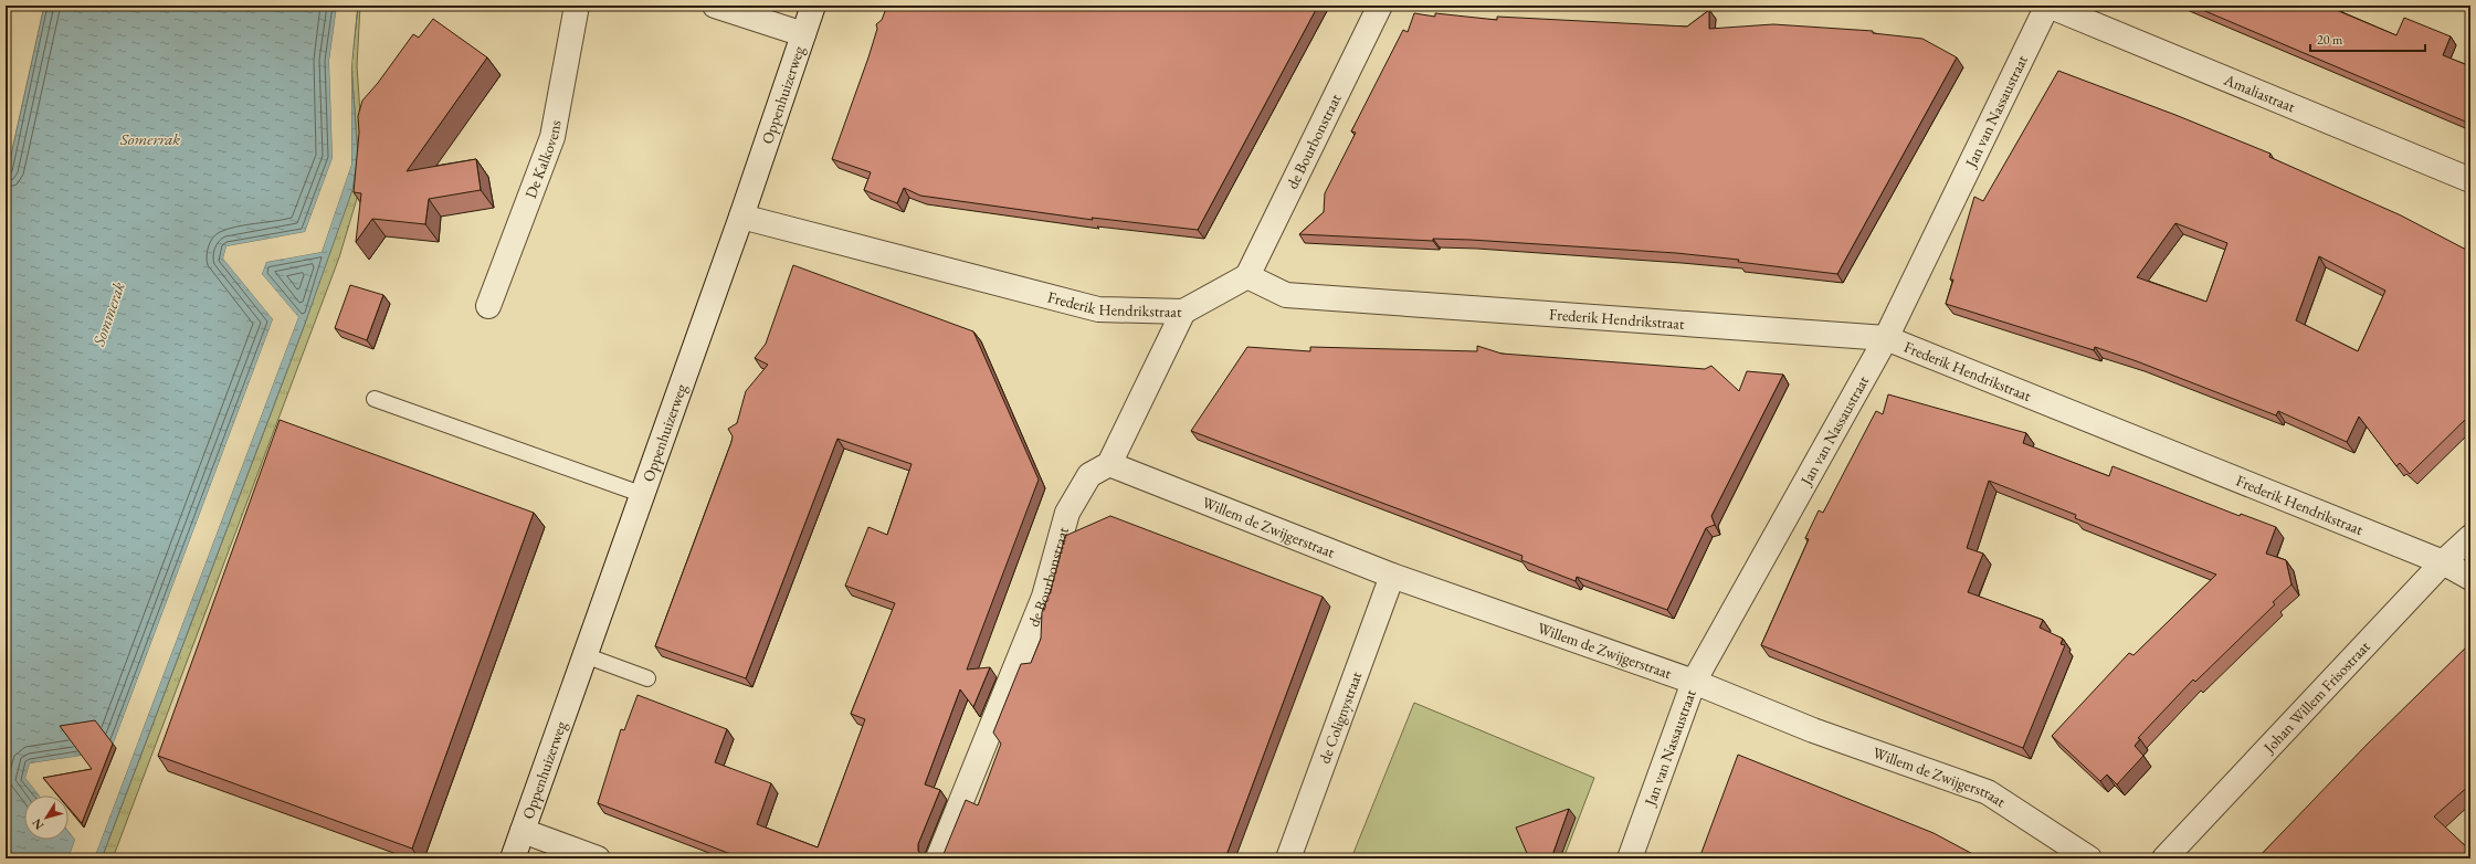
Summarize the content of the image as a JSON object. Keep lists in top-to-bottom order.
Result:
{
  "streets": {
    "street": [
      "Amaliastraat",
      "Oppenhuizerweg",
      "Jan van Nassaustraat",
      "de Bourbonstraat",
      "De Kalkovens",
      "Frederik Hendrikstraat",
      "Willem de Zwijgerstraat",
      "Johan Willem Frisostraat",
      "de Colignystraat"
    ]
  },
  "crossings": [
    ["Amaliastraat", "Jan van Nassaustraat"],
    ["Oppenhuizerweg", "Frederik Hendrikstraat"],
    ["Jan van Nassaustraat", "Frederik Hendrikstraat"],
    ["Jan van Nassaustraat", "Willem de Zwijgerstraat"],
    ["de Bourbonstraat", "Frederik Hendrikstraat"],
    ["de Bourbonstraat", "Willem de Zwijgerstraat"],
    ["Frederik Hendrikstraat", "Johan Willem Frisostraat"],
    ["Willem de Zwijgerstraat", "de Colignystraat"]
  ],
  "water": ["Somerrak", "Sommerak"],
  "scale_bar": "20 m",
  "north": "bottom left"
}
